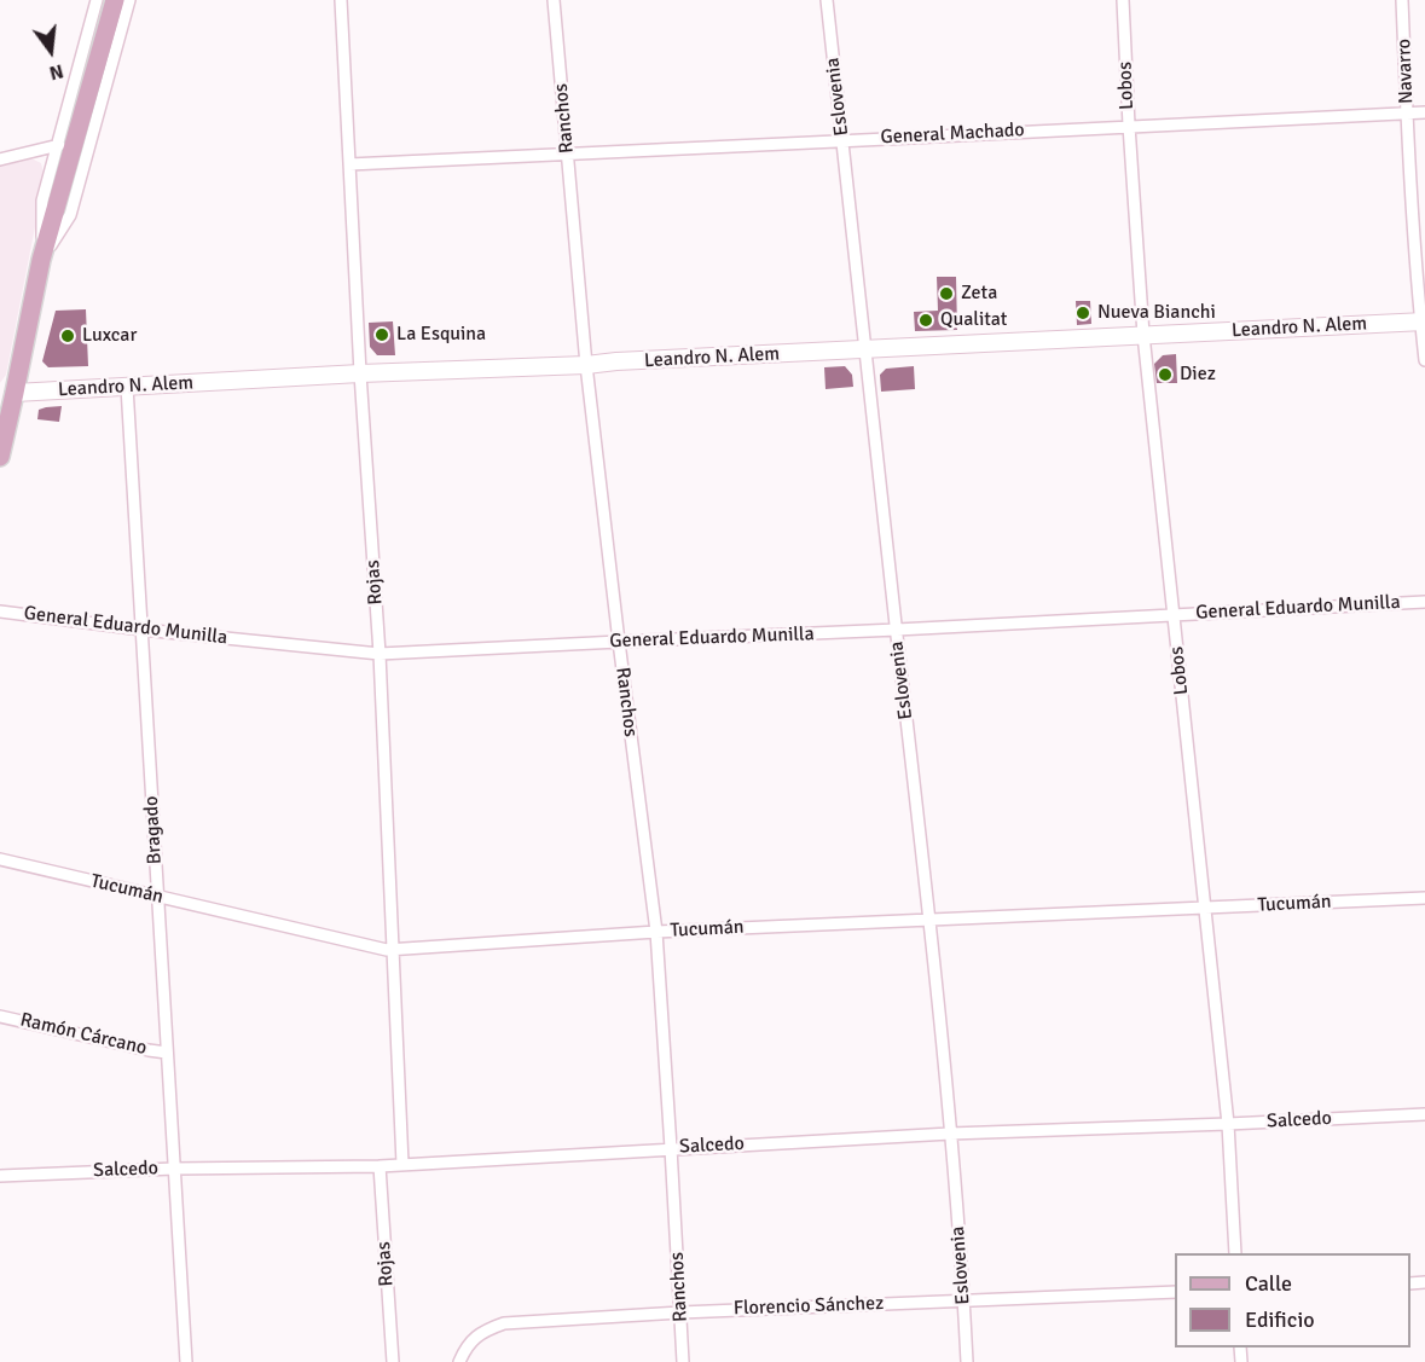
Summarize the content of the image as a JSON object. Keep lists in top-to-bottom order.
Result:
{
  "streets": {
    "street": [
      "Navarro",
      "Lobos",
      "Eslovenia",
      "Ranchos",
      "General Machado",
      "Leandro N. Alem",
      "Rojas",
      "General Eduardo Munilla",
      "Bragado",
      "Tucumán",
      "Ramón Cárcano",
      "Salcedo",
      "Florencio Sánchez"
    ]
  },
  "crossings": [
    ["Navarro", "General Machado"],
    ["Navarro", "Leandro N. Alem"],
    ["Lobos", "General Machado"],
    ["Lobos", "Leandro N. Alem"],
    ["Lobos", "General Eduardo Munilla"],
    ["Lobos", "Tucumán"],
    ["Lobos", "Salcedo"],
    ["Eslovenia", "General Machado"],
    ["Eslovenia", "Leandro N. Alem"],
    ["Eslovenia", "General Eduardo Munilla"],
    ["Eslovenia", "Tucumán"],
    ["Eslovenia", "Salcedo"],
    ["Eslovenia", "Florencio Sánchez"],
    ["Ranchos", "General Machado"],
    ["Ranchos", "Leandro N. Alem"],
    ["Ranchos", "General Eduardo Munilla"],
    ["Ranchos", "Tucumán"],
    ["Ranchos", "Salcedo"],
    ["Ranchos", "Florencio Sánchez"],
    ["General Machado", "Rojas"],
    ["Leandro N. Alem", "Rojas"],
    ["Leandro N. Alem", "Bragado"],
    ["Rojas", "General Eduardo Munilla"],
    ["Rojas", "Tucumán"],
    ["Rojas", "Salcedo"],
    ["General Eduardo Munilla", "Bragado"],
    ["Bragado", "Tucumán"],
    ["Bragado", "Ramón Cárcano"],
    ["Bragado", "Salcedo"]
  ],
  "places": [
    "Zeta",
    "Nueva Bianchi",
    "Qualitat",
    "La Esquina",
    "Luxcar",
    "Diez"
  ],
  "legend": ["Calle", "Edificio"],
  "north": "bottom"
}
